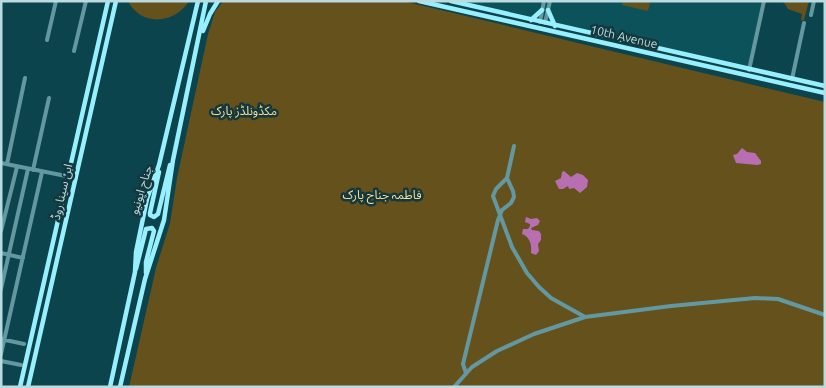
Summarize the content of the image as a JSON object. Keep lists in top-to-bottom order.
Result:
{
  "streets": {
    "main road": ["10th Avenue", "جناح ایونیو", "ابن سینا روڈ"]
  },
  "parks": ["مکڈونلڈز پارک", "فاطمہ جناح پارک"]
}
